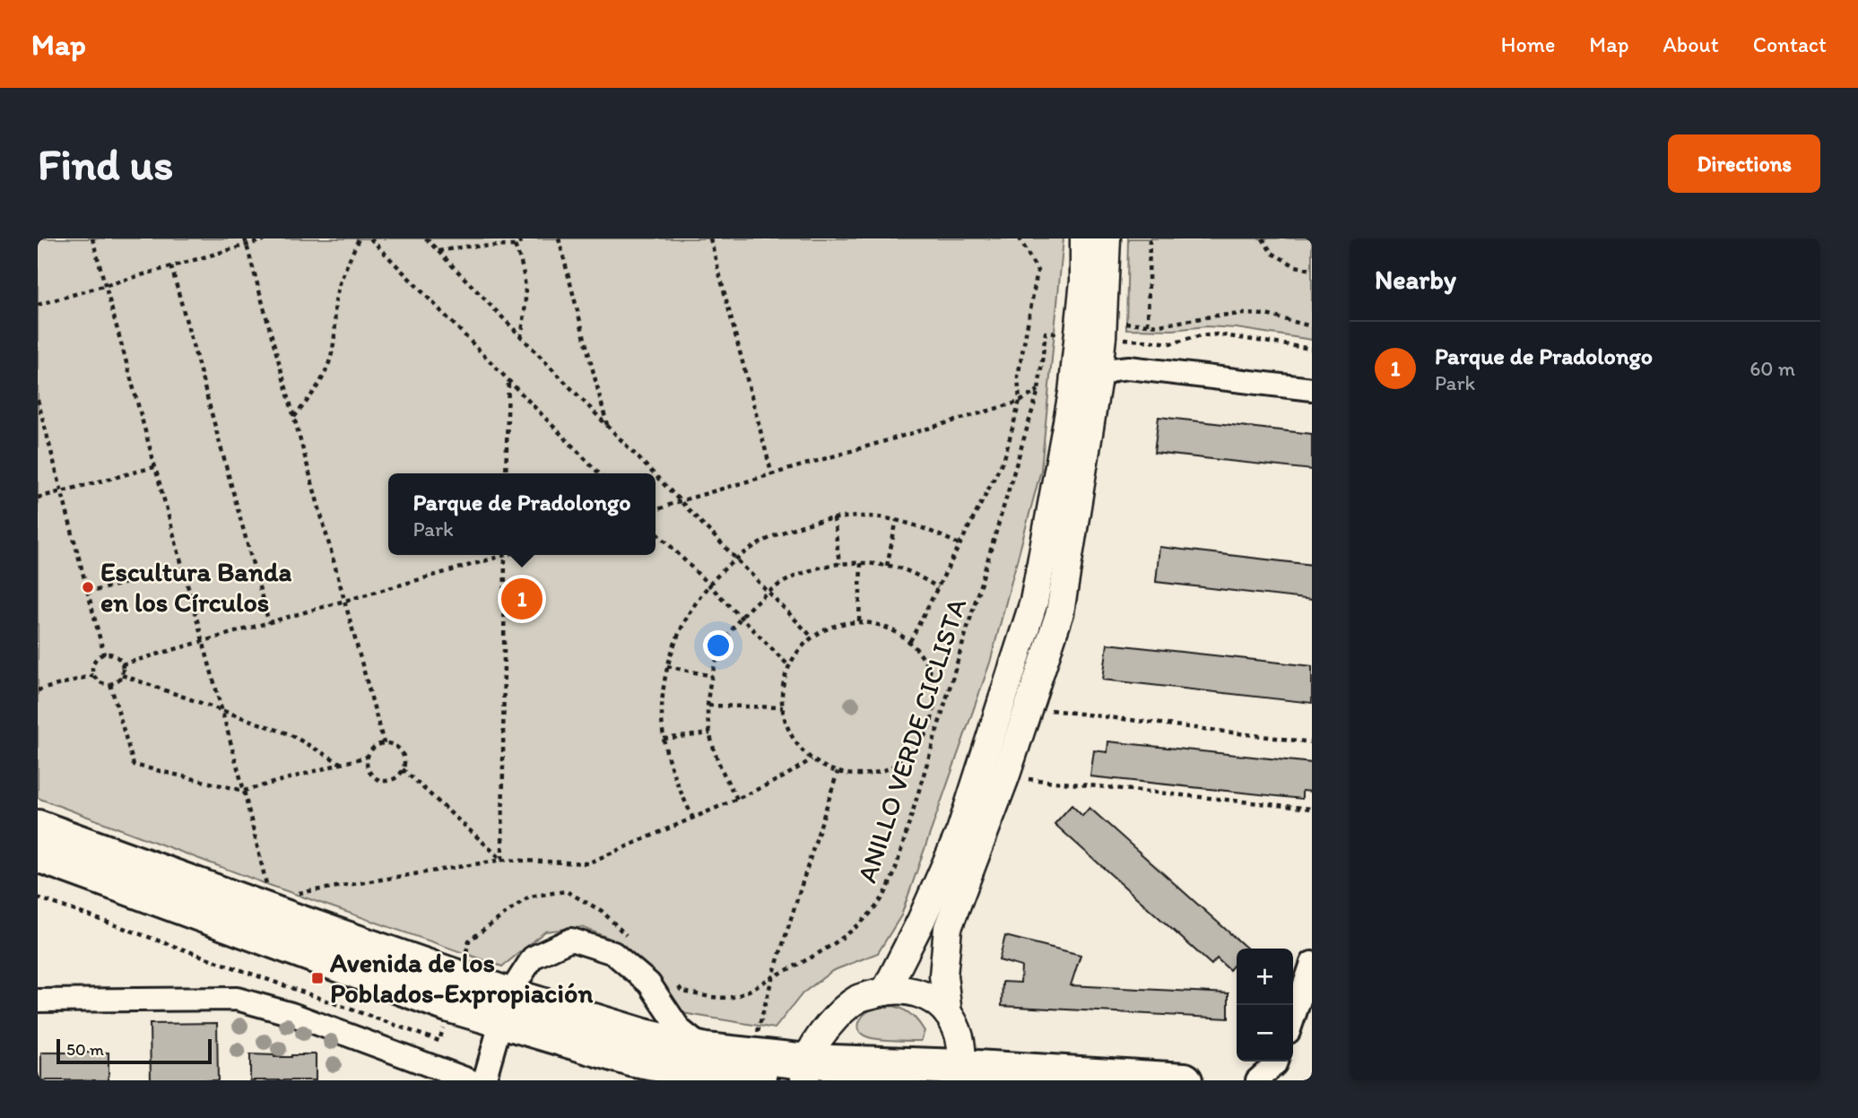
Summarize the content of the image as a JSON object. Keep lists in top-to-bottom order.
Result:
{
  "streets": {
    "path": ["ANILLO VERDE CICLISTA"]
  },
  "places": {
    "other": ["Escultura Banda en los Círculos"],
    "transit": ["Avenida de los Poblados-Expropiación"]
  },
  "scale_bar": "50 m",
  "page": {
    "header": "Map",
    "nav": [
      "Home",
      "Map",
      "About",
      "Contact"
    ],
    "buttons": "Directions",
    "title": "Find us",
    "heading": "Nearby",
    "list": [
      {
        "mark": "1",
        "name": "Parque de Pradolongo",
        "note": "Park",
        "value": "60 m"
      }
    ],
    "popup": ["Parque de Pradolongo", "Park"],
    "pins": "1",
    "map_buttons": ["+", "−"],
    "scale": "50 m"
  }
}
